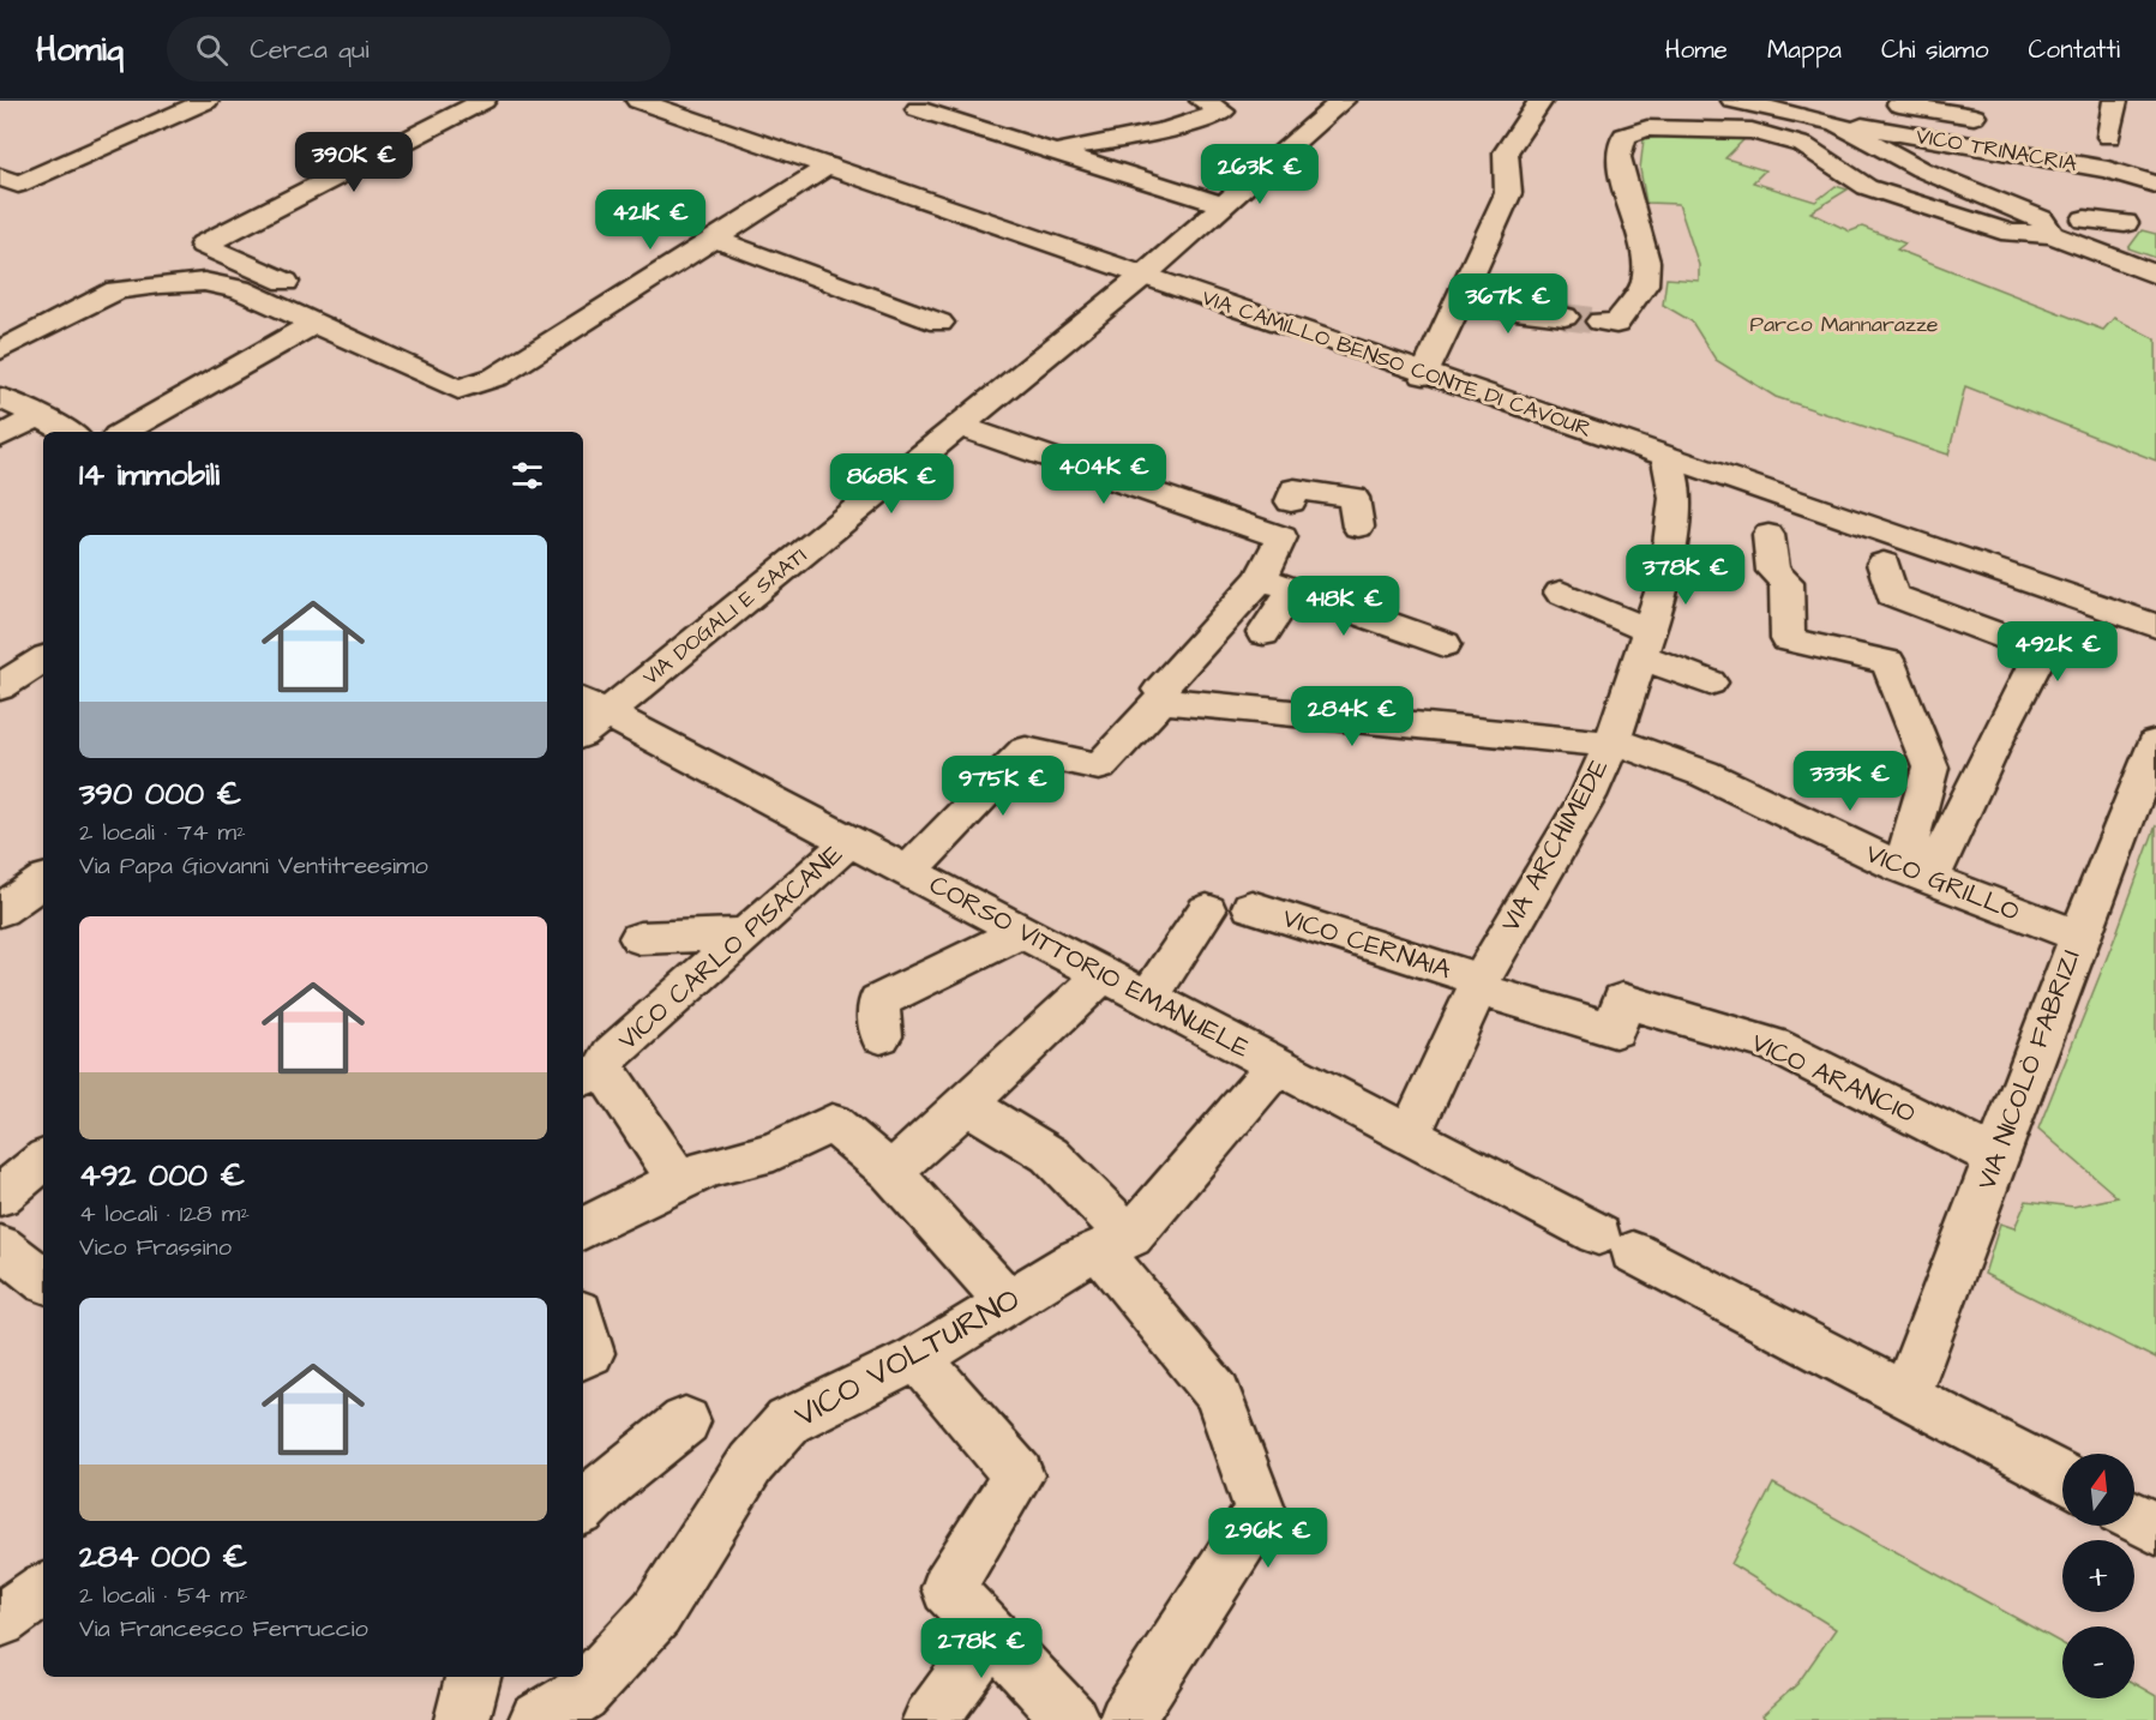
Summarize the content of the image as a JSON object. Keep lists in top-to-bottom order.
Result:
{
  "streets": {
    "street": [
      "VICO TRINACRIA",
      "VIA CAMILLO BENSO CONTE DI CAVOUR",
      "VIA DOGALI E SAATI",
      "VIA ARCHIMEDE",
      "VICO GRILLO",
      "VICO CERNAIA",
      "VICO CARLO PISACANE",
      "CORSO VITTORIO EMANUELE",
      "VIA NICOLÒ FABRIZI",
      "VICO ARANCIO",
      "VICO VOLTURNO"
    ]
  },
  "crossings": [
    ["VIA CAMILLO BENSO CONTE DI CAVOUR", "VIA DOGALI E SAATI"],
    ["VIA CAMILLO BENSO CONTE DI CAVOUR", "VIA ARCHIMEDE"],
    ["VIA DOGALI E SAATI", "CORSO VITTORIO EMANUELE"],
    ["VIA ARCHIMEDE", "VICO GRILLO"],
    ["VIA ARCHIMEDE", "VICO CERNAIA"],
    ["VIA ARCHIMEDE", "CORSO VITTORIO EMANUELE"],
    ["VIA ARCHIMEDE", "VICO ARANCIO"],
    ["VICO GRILLO", "CORSO VITTORIO EMANUELE"],
    ["VICO GRILLO", "VIA NICOLÒ FABRIZI"],
    ["VICO CERNAIA", "VICO ARANCIO"],
    ["VICO CARLO PISACANE", "CORSO VITTORIO EMANUELE"],
    ["CORSO VITTORIO EMANUELE", "VIA NICOLÒ FABRIZI"],
    ["CORSO VITTORIO EMANUELE", "VICO VOLTURNO"],
    ["VIA NICOLÒ FABRIZI", "VICO ARANCIO"]
  ],
  "parks": ["Parco Mannarazze"],
  "north": "top",
  "page": {
    "header": "Homiq",
    "search": "Cerca qui",
    "nav": [
      "Home",
      "Mappa",
      "Chi siamo",
      "Contatti"
    ],
    "price": [
      "390K €",
      "263K €",
      "421K €",
      "367K €",
      "404K €",
      "868K €",
      "378K €",
      "418K €",
      "492K €",
      "284K €",
      "333K €",
      "975K €",
      "296K €",
      "278K €"
    ],
    "heading": "14 immobili",
    "list": [
      {
        "name": "390 000 €",
        "note": "2 locali · 74 m² · Via Papa Giovanni Ventitreesimo"
      },
      {
        "name": "492 000 €",
        "note": "4 locali · 128 m² · Vico Frassino"
      },
      {
        "name": "284 000 €",
        "note": "2 locali · 54 m² · Via Francesco Ferruccio"
      }
    ],
    "map_buttons": ["+", "−"]
  }
}
